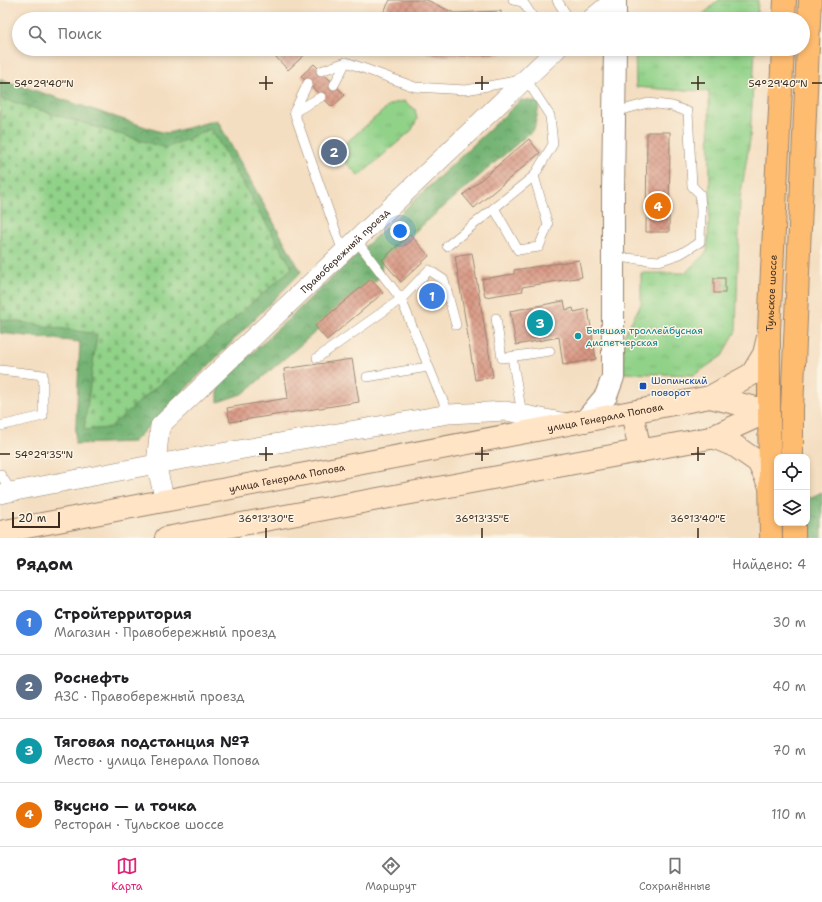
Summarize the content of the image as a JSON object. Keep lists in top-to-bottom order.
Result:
{
  "streets": {
    "main road": ["Тульское шоссе", "улица Генерала Попова"],
    "street": ["Правобережный проезд"]
  },
  "crossings": [
    ["Тульское шоссе", "улица Генерала Попова"]
  ],
  "places": {
    "other": ["Бывшая троллейбусная диспетчерская"],
    "transit": ["Шопинский поворот"]
  },
  "scale_bar": "20 m",
  "page": {
    "search": "Поиск",
    "pins": [
      "2",
      "4",
      "1",
      "3"
    ],
    "scale": "20 m",
    "heading": ["Рядом", "Найдено: 4"],
    "list": [
      {
        "mark": "1",
        "name": "Стройтерритория",
        "note": "Магазин · Правобережный проезд",
        "value": "30 m"
      },
      {
        "mark": "2",
        "name": "Роснефть",
        "note": "АЗС · Правобережный проезд",
        "value": "40 m"
      },
      {
        "mark": "3",
        "name": "Тяговая подстанция №7",
        "note": "Место · улица Генерала Попова",
        "value": "70 m"
      },
      {
        "mark": "4",
        "name": "Вкусно — и точка",
        "note": "Ресторан · Тульское шоссе",
        "value": "110 m"
      }
    ],
    "nav": ["Карта", "Маршрут", "Сохранённые"]
  },
  "coordinates": [
    "54°29'40\"N",
    "54°29'35\"N",
    "36°13'30\"E",
    "36°13'35\"E",
    "36°13'40\"E"
  ]
}
